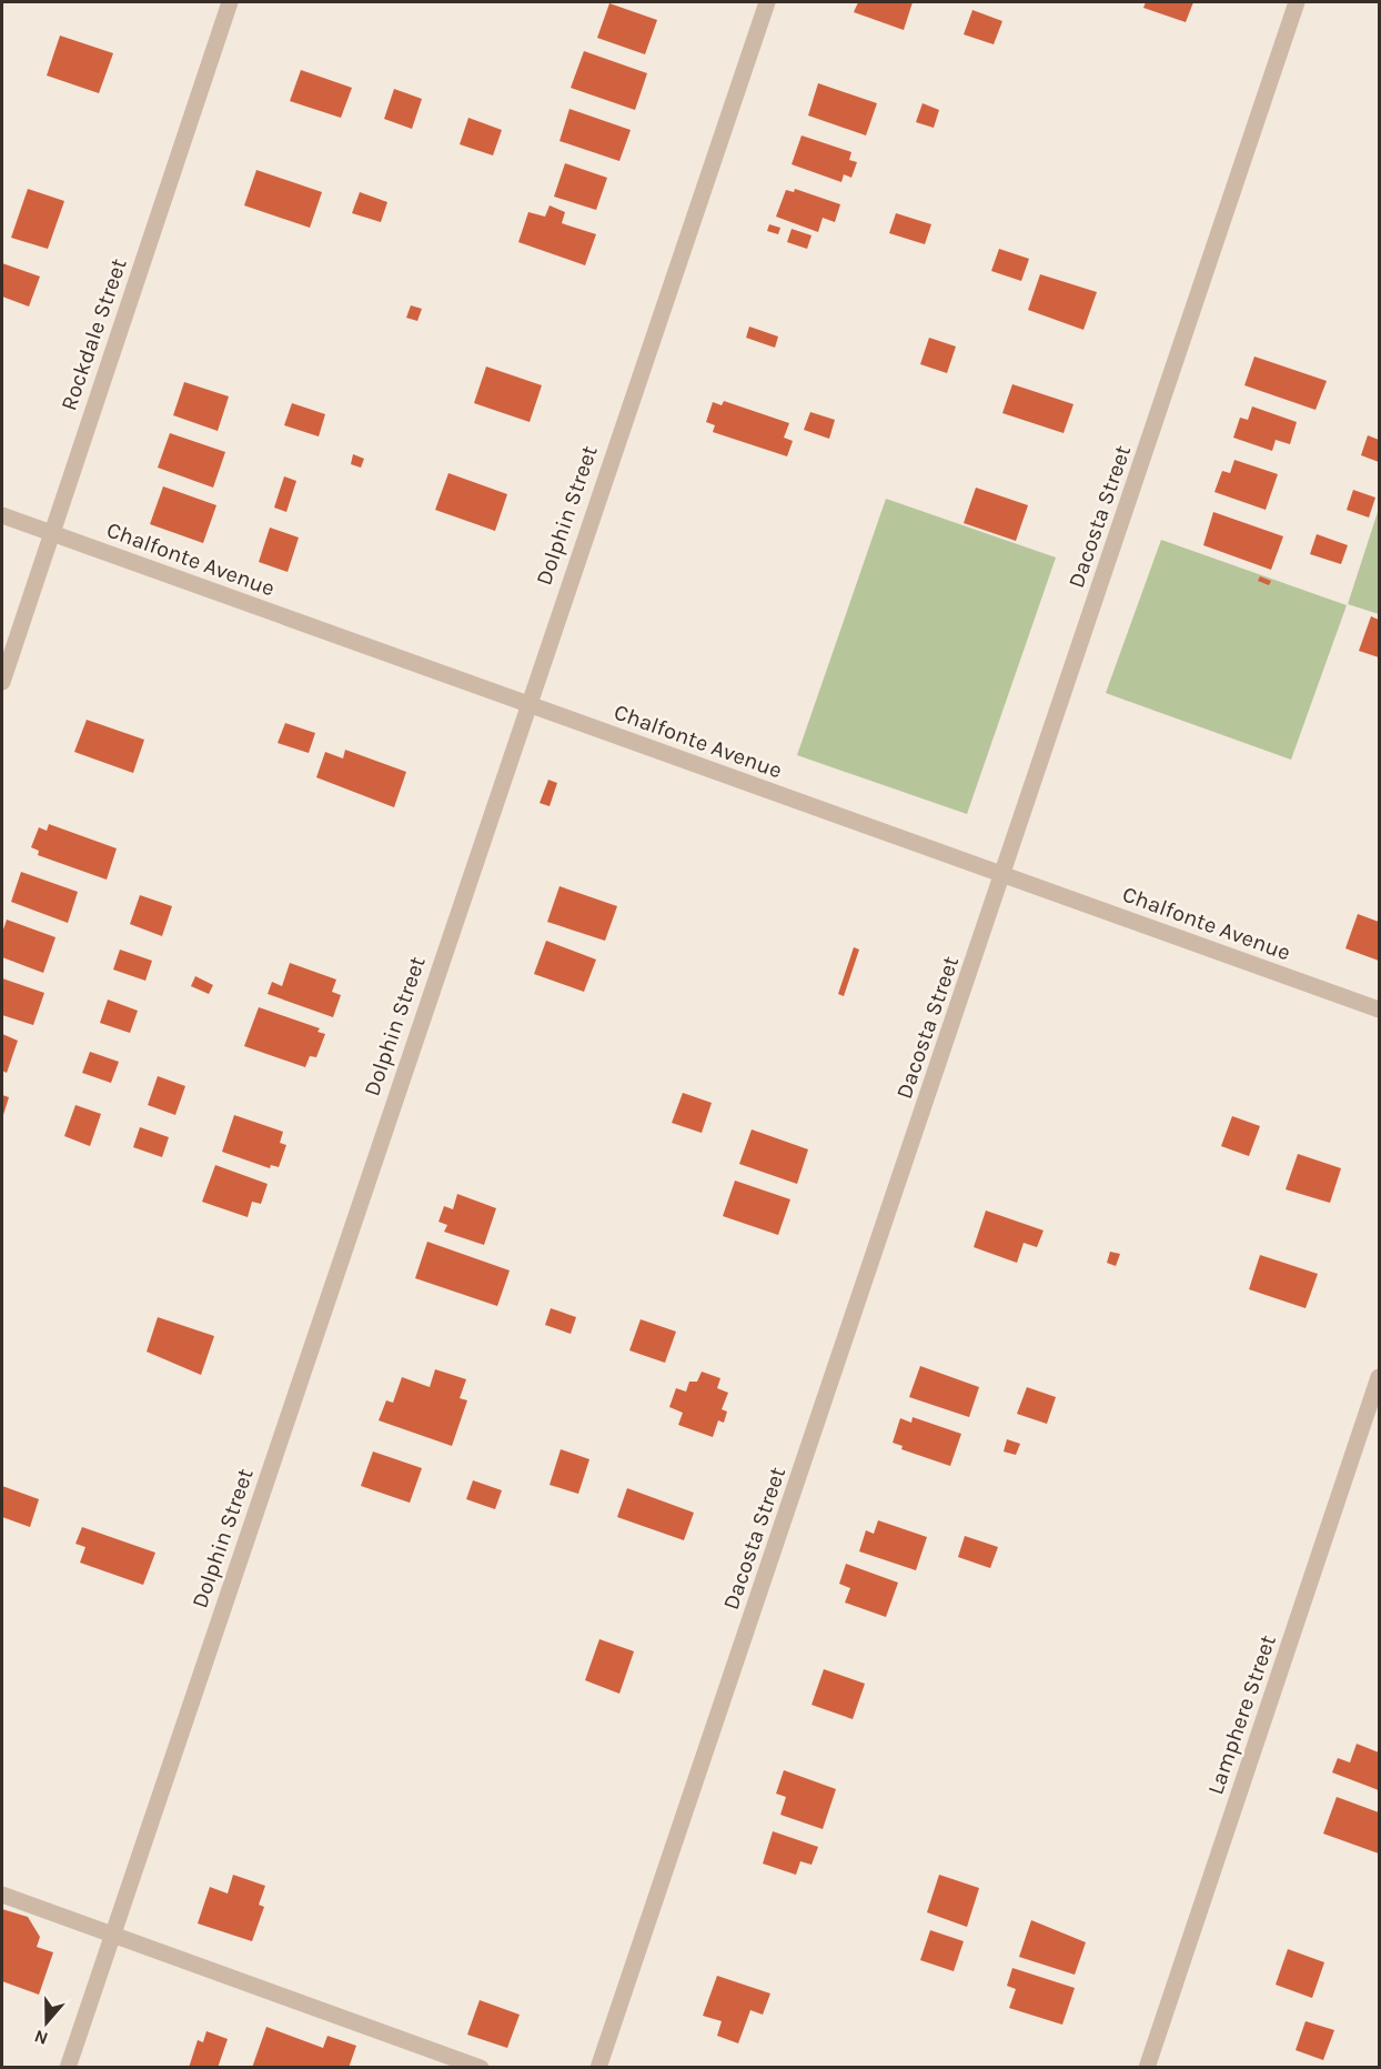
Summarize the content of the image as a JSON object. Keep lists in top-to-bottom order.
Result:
{
  "streets": {
    "street": [
      "Rockdale Street",
      "Dolphin Street",
      "Dacosta Street",
      "Chalfonte Avenue",
      "Lamphere Street"
    ]
  },
  "crossings": [
    ["Rockdale Street", "Chalfonte Avenue"],
    ["Dolphin Street", "Chalfonte Avenue"],
    ["Dacosta Street", "Chalfonte Avenue"]
  ],
  "north": "bottom"
}
